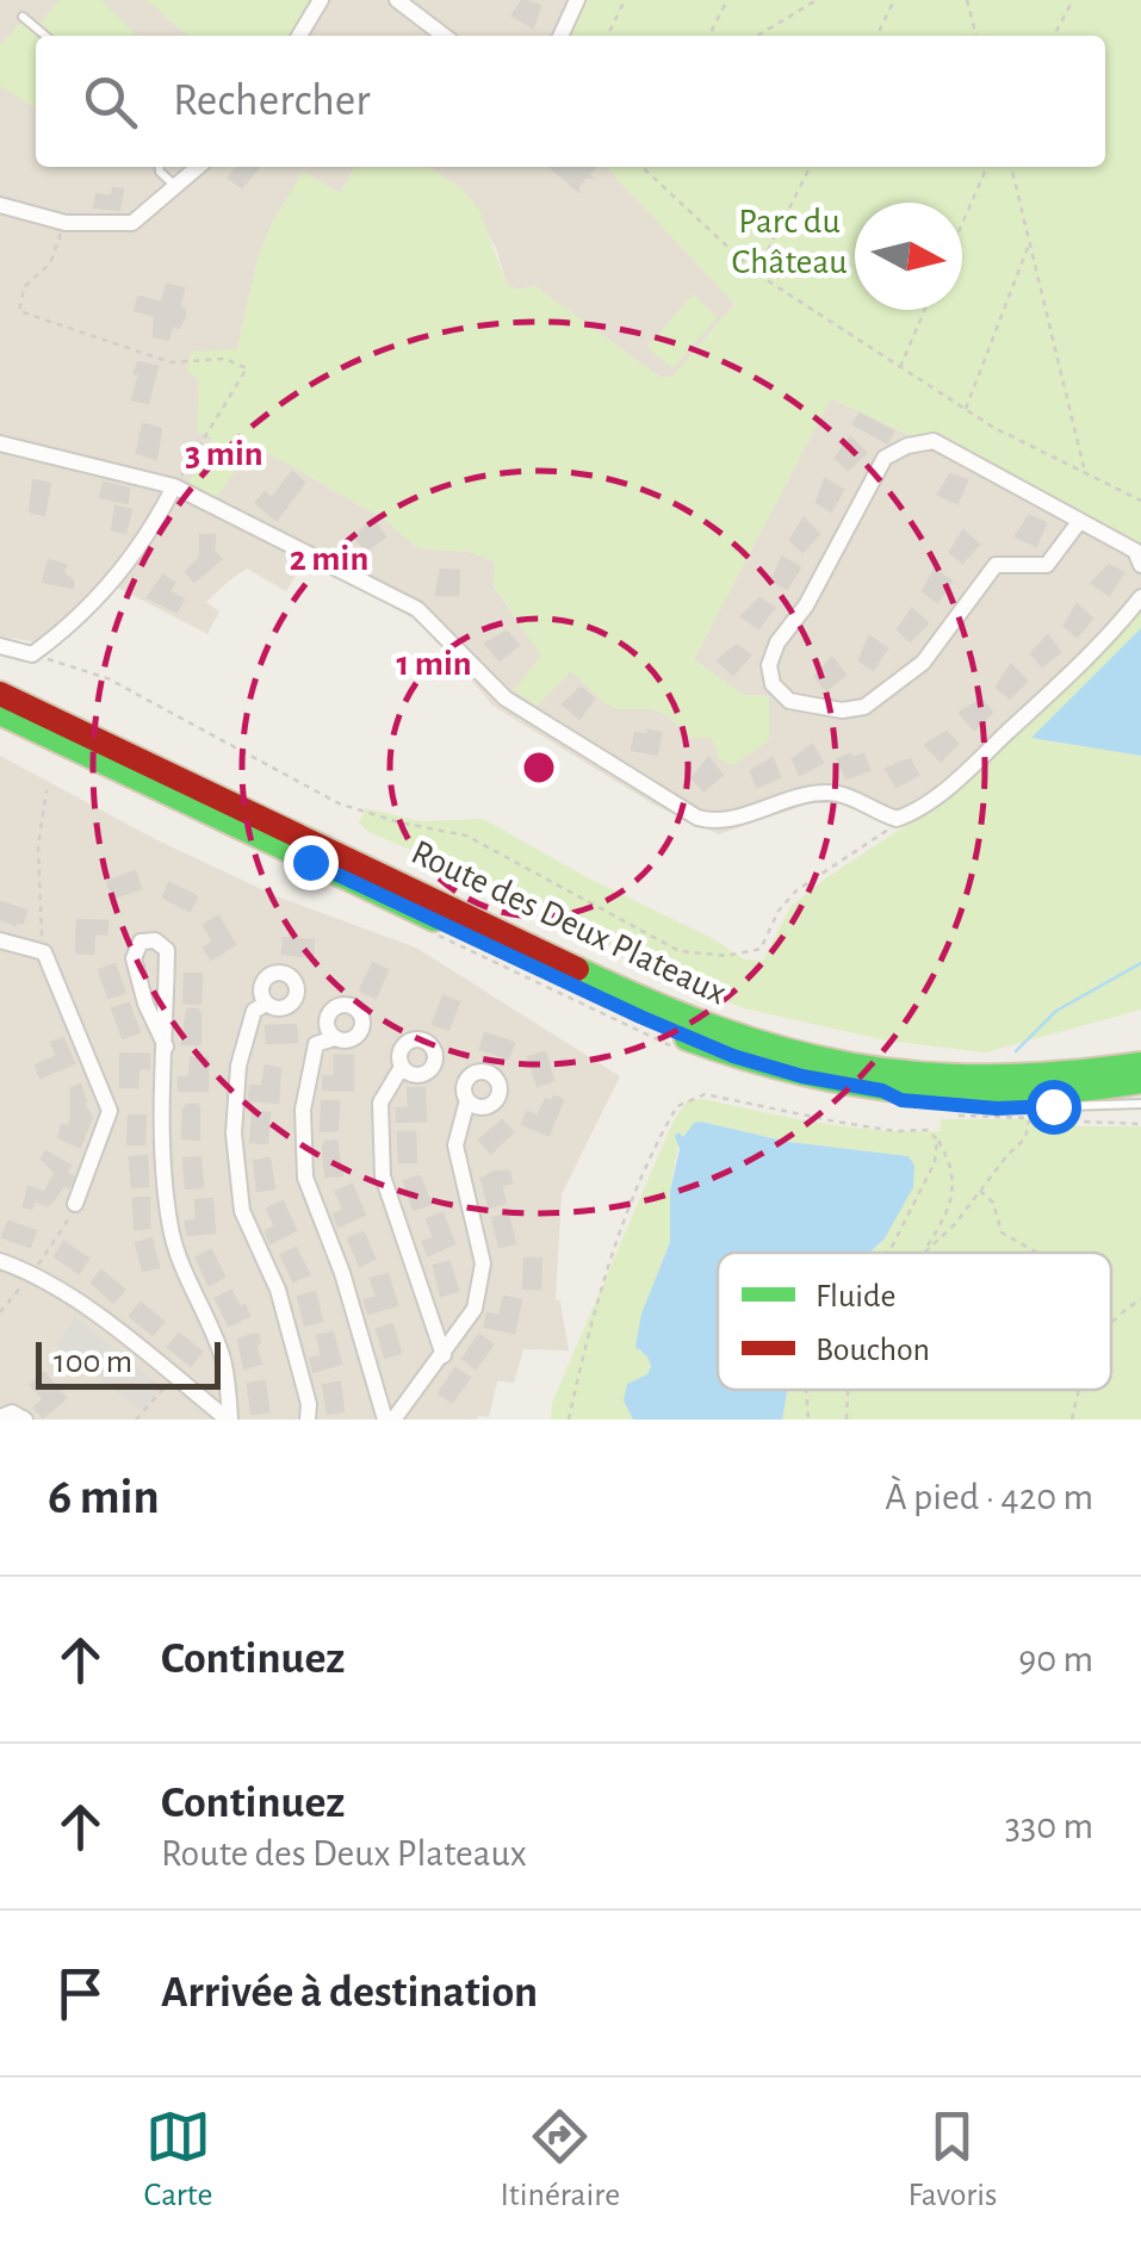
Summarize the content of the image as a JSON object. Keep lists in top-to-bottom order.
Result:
{
  "streets": {
    "main road": ["Route des Deux Plateaux"]
  },
  "parks": ["Parc du Château"],
  "legend": ["Fluide", "Bouchon"],
  "scale_bar": "100 m",
  "north": "right",
  "page": {
    "search": "Rechercher",
    "scale": "100 m",
    "heading": ["6 min", "À pied · 420 m"],
    "list": [
      ["Continuez", "90 m"],
      ["Continuez", "Route des Deux Plateaux", "330 m"],
      "Arrivée à destination"
    ],
    "nav": ["Carte", "Itinéraire", "Favoris"]
  },
  "rings": ["3 min", "2 min", "1 min"]
}
